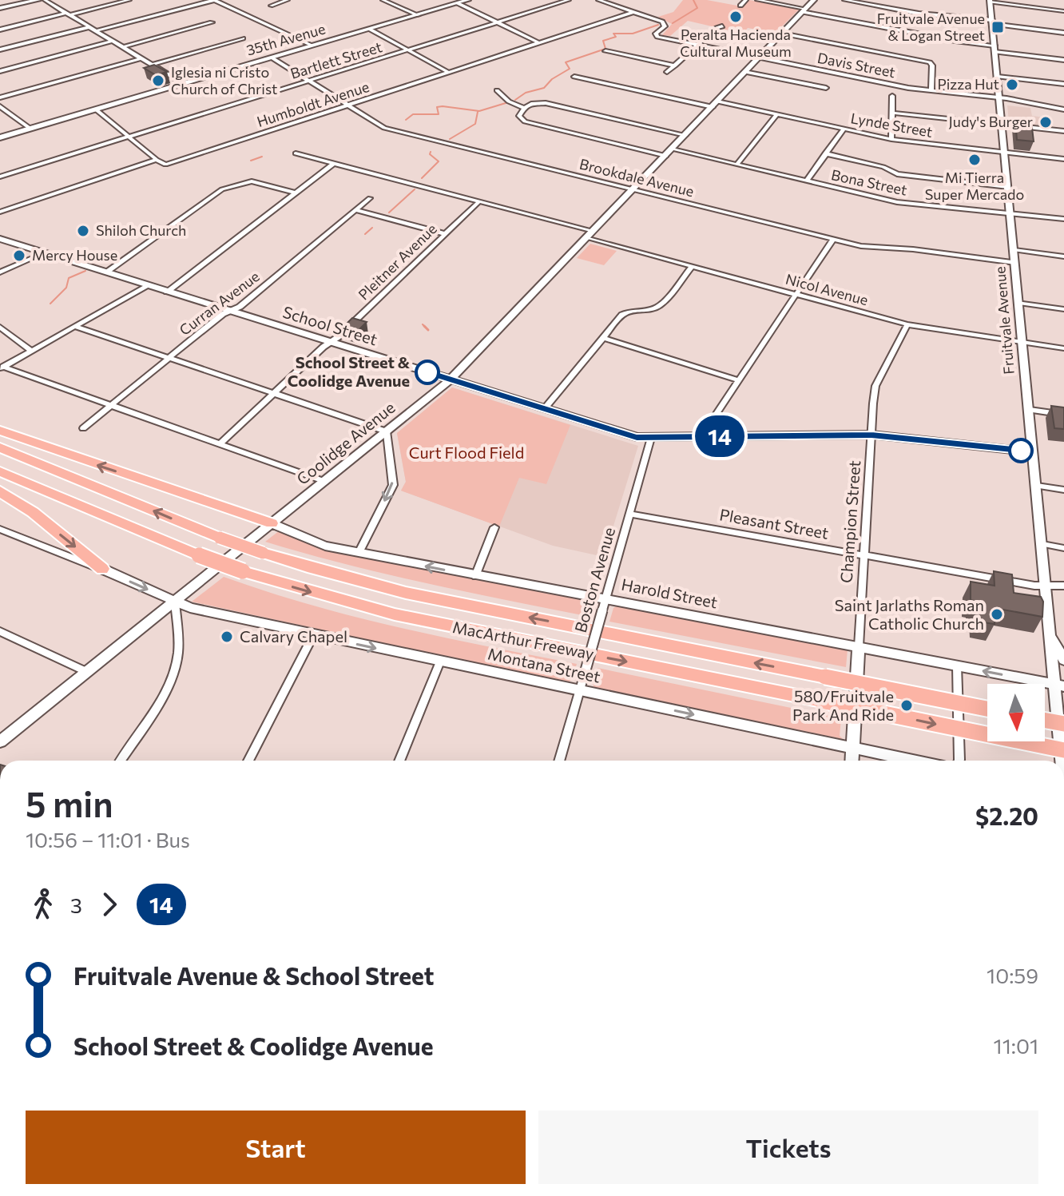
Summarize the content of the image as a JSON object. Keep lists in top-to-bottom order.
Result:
{
  "streets": {
    "highway": ["MacArthur Freeway"],
    "street": [
      "35th Avenue",
      "Bartlett Street",
      "Davis Street",
      "Humboldt Avenue",
      "Lynde Street",
      "Brookdale Avenue",
      "Bona Street",
      "Pleitner Avenue",
      "Nicol Avenue",
      "Curran Avenue",
      "Fruitvale Avenue",
      "School Street",
      "Coolidge Avenue",
      "Champion Street",
      "Pleasant Street",
      "Boston Avenue",
      "Harold Street",
      "Montana Street"
    ]
  },
  "crossings": [
    ["35th Avenue", "Brookdale Avenue"],
    ["Bartlett Street", "Brookdale Avenue"],
    ["Davis Street", "Humboldt Avenue"],
    ["Davis Street", "Fruitvale Avenue"],
    ["Davis Street", "Coolidge Avenue"],
    ["Humboldt Avenue", "Brookdale Avenue"],
    ["Lynde Street", "Fruitvale Avenue"],
    ["Lynde Street", "Coolidge Avenue"],
    ["Brookdale Avenue", "Fruitvale Avenue"],
    ["Brookdale Avenue", "Coolidge Avenue"],
    ["Bona Street", "Fruitvale Avenue"],
    ["Bona Street", "Coolidge Avenue"],
    ["Pleitner Avenue", "School Street"],
    ["Nicol Avenue", "Fruitvale Avenue"],
    ["Nicol Avenue", "Coolidge Avenue"],
    ["Nicol Avenue", "Champion Street"],
    ["Curran Avenue", "School Street"],
    ["Fruitvale Avenue", "School Street"],
    ["Fruitvale Avenue", "Pleasant Street"],
    ["Fruitvale Avenue", "Harold Street"],
    ["School Street", "Coolidge Avenue"],
    ["School Street", "Champion Street"],
    ["School Street", "Boston Avenue"],
    ["Coolidge Avenue", "Harold Street"],
    ["Coolidge Avenue", "Montana Street"],
    ["Champion Street", "Pleasant Street"],
    ["Champion Street", "Harold Street"],
    ["Champion Street", "Montana Street"],
    ["Pleasant Street", "Boston Avenue"],
    ["Boston Avenue", "Harold Street"],
    ["Boston Avenue", "Montana Street"]
  ],
  "one_way": ["Montana Street"],
  "parks": ["Curt Flood Field"],
  "places": {
    "other": [
      "Peralta Hacienda Cultural Museum",
      "Iglesia ni Cristo Church of Christ",
      "Pizza Hut",
      "Judy's Burger",
      "Mi Tierra Super Mercado",
      "Shiloh Church",
      "Mercy House",
      "School Street & Coolidge Avenue",
      "Saint Jarlaths Roman Catholic Church",
      "Calvary Chapel",
      "580/Fruitvale Park And Ride"
    ],
    "transit": ["Fruitvale Avenue & Logan Street"]
  },
  "lines": ["bus line 14"],
  "north": "bottom",
  "page": {
    "on_map": "14",
    "heading": ["5 min", "10:56 – 11:01 · Bus", "$2.20"],
    "legs": ["3", "14"],
    "list": [
      {
        "name": "Fruitvale Avenue & School Street",
        "value": "10:59"
      },
      {
        "name": "School Street & Coolidge Avenue",
        "value": "11:01"
      }
    ],
    "buttons": ["Start", "Tickets"]
  }
}
